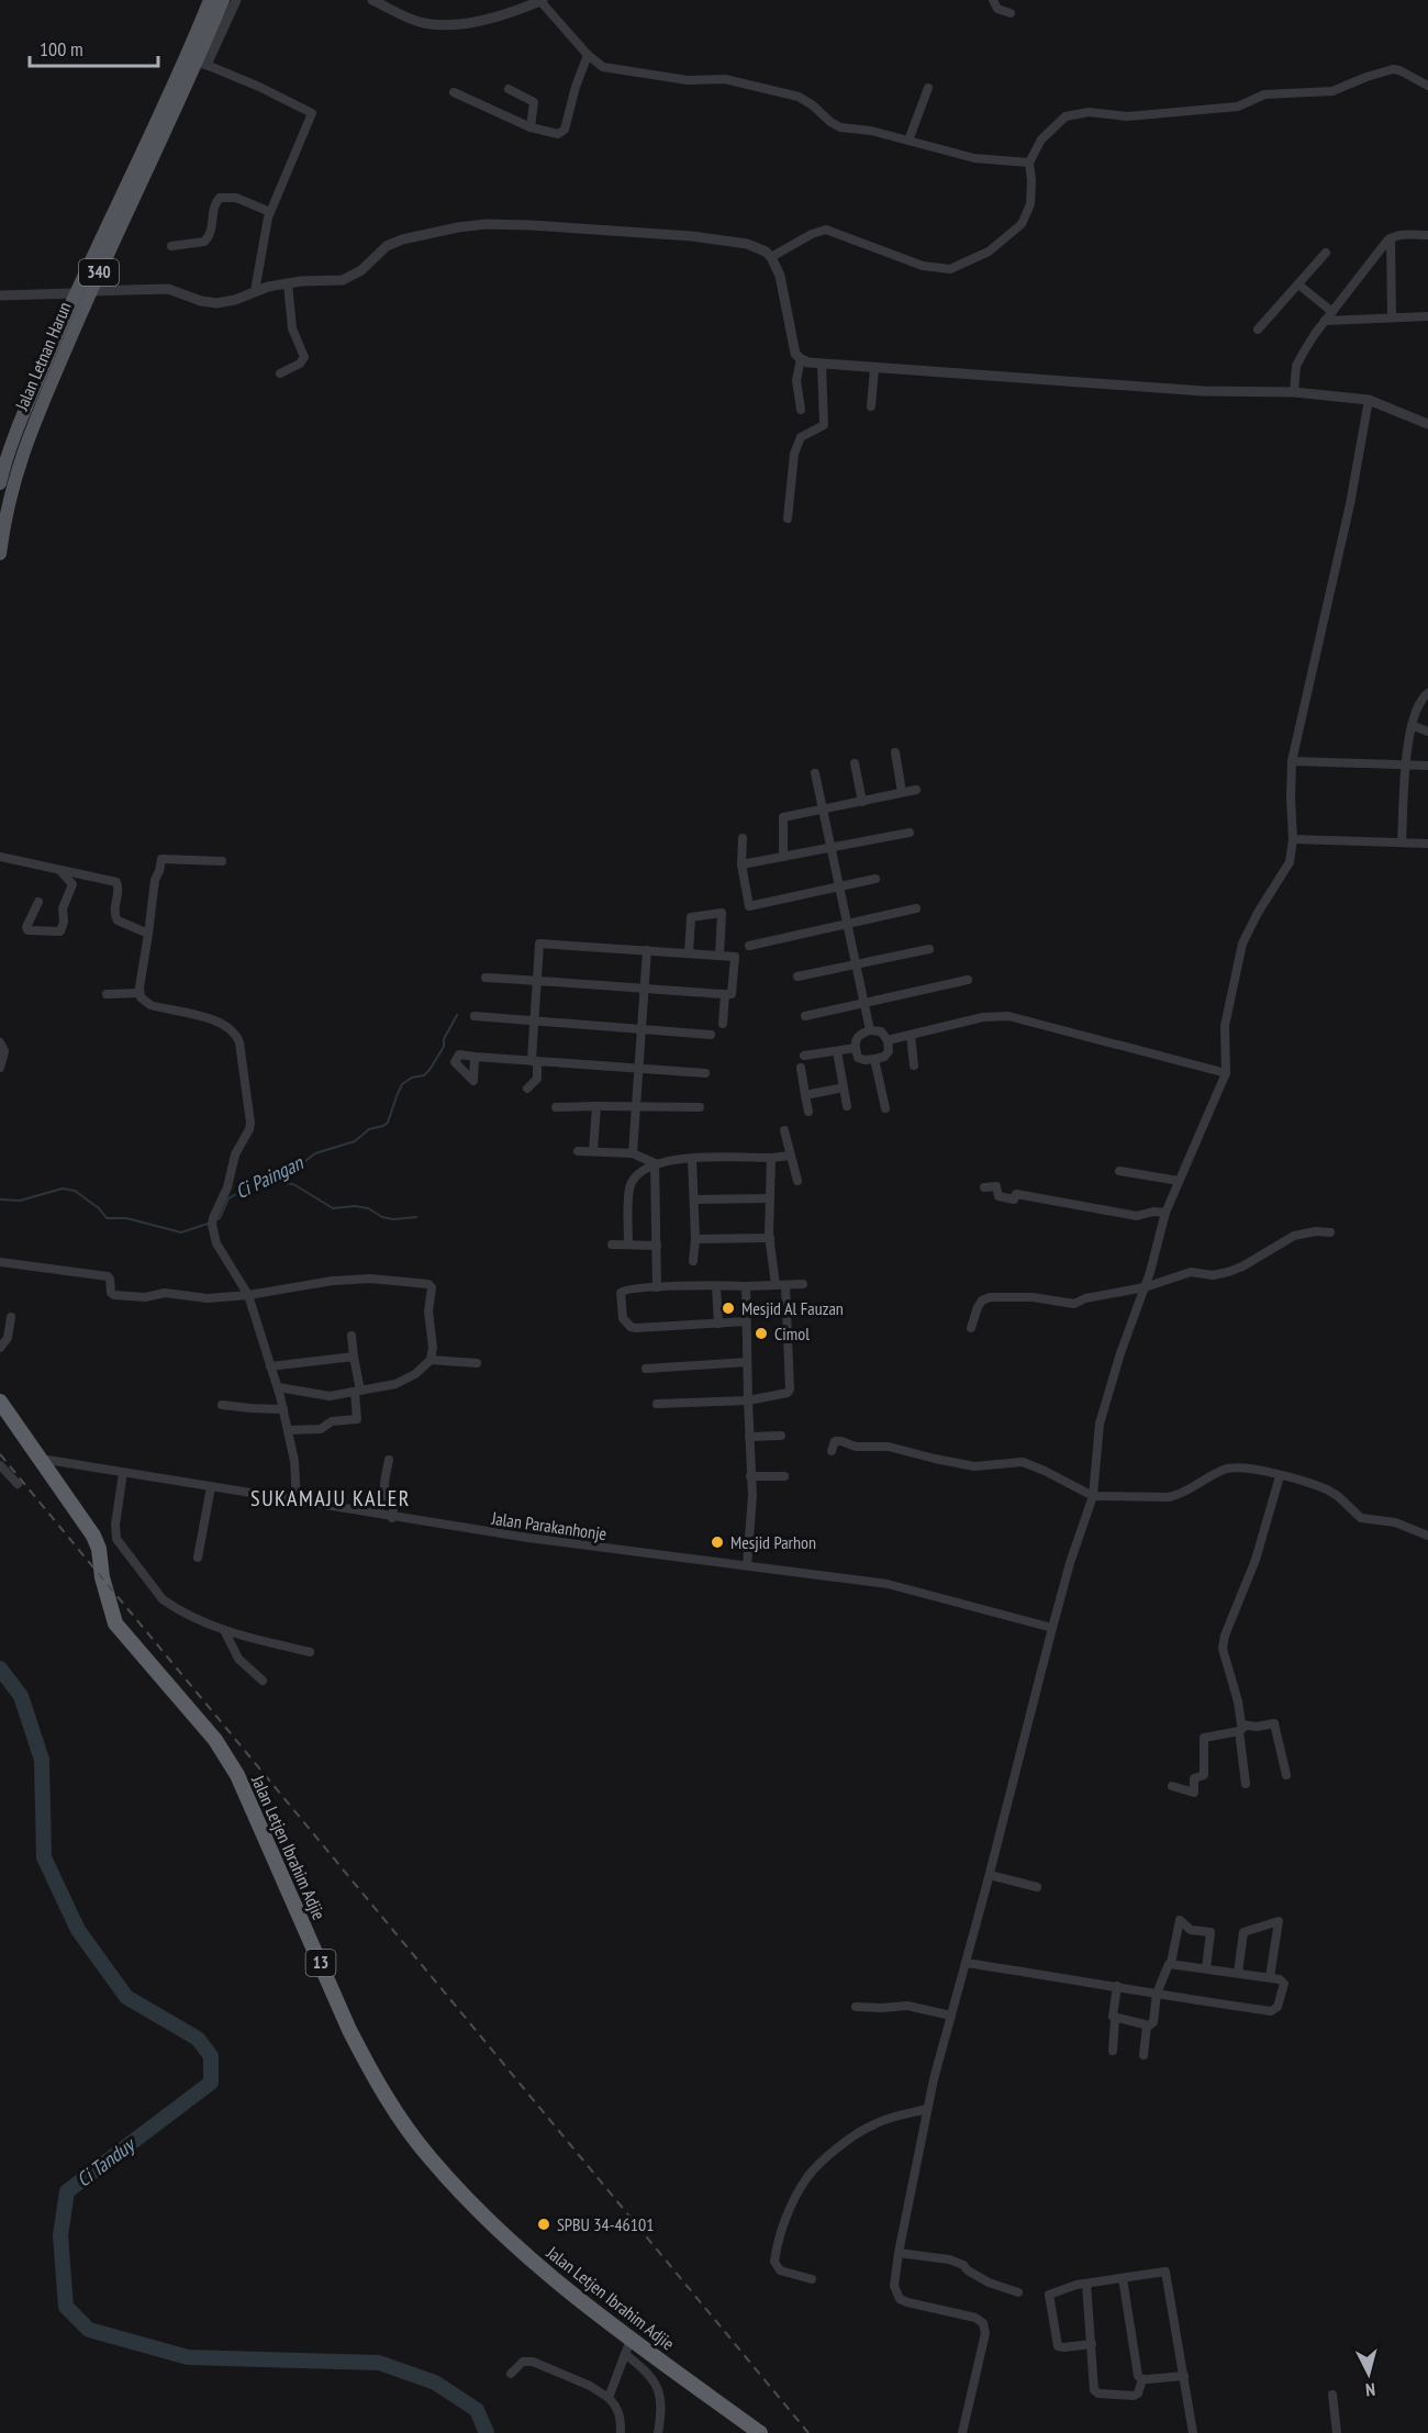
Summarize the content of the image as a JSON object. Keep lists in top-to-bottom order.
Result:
{
  "streets": {
    "highway": ["Jalan Letjen Ibrahim Adjie", "13"],
    "main road": ["340", "Jalan Letnan Harun"],
    "street": ["Jalan Parakanhonje"]
  },
  "crossings": [
    ["Jalan Parakanhonje", "Jalan Letjen Ibrahim Adjie"]
  ],
  "districts": ["SUKAMAJU KALER"],
  "water": ["Ci Paingan", "Ci Tanduy"],
  "places": [
    "Mesjid Al Fauzan",
    "Cimol",
    "Mesjid Parhon",
    "SPBU 34-46101"
  ],
  "scale_bar": "100 m",
  "north": "bottom"
}
